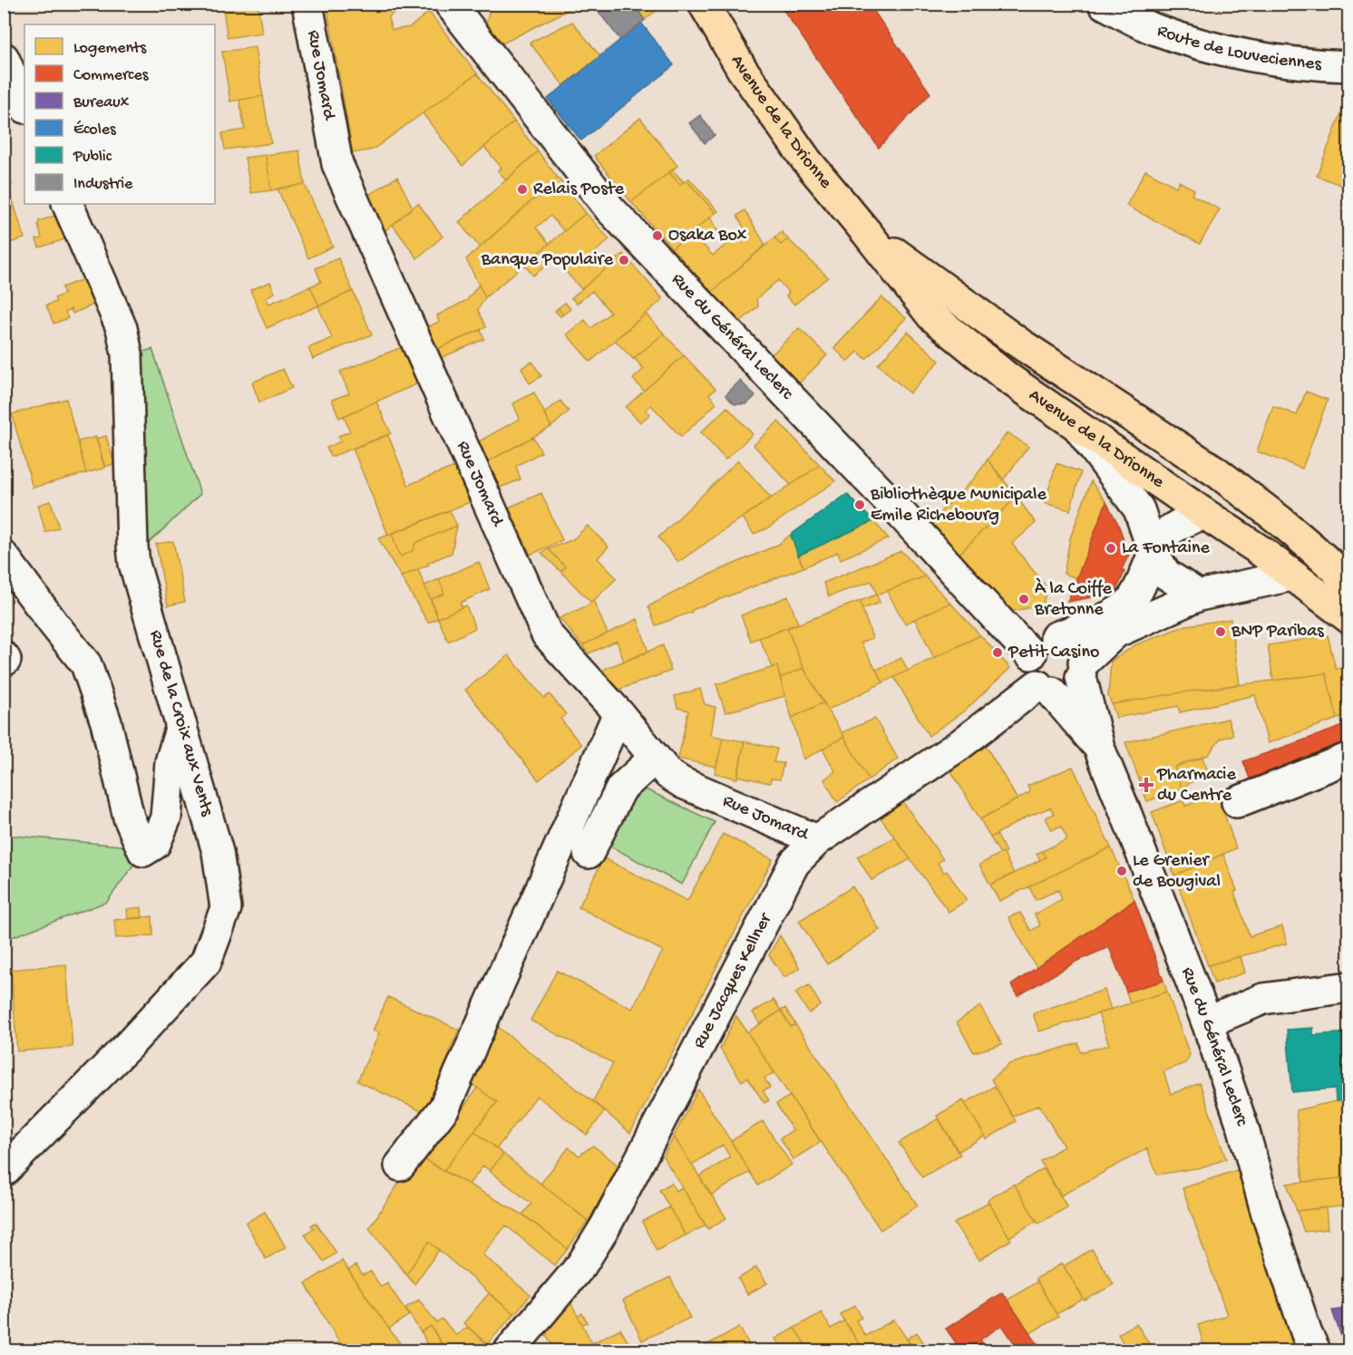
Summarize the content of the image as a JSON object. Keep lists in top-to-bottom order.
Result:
{
  "streets": {
    "main road": ["Avenue de la Drionne"],
    "street": [
      "Route de Louveciennes",
      "Rue Jomard",
      "Rue du Général Leclerc",
      "Rue de la Croix aux Vents",
      "Rue Jacques Kellner"
    ]
  },
  "crossings": [
    ["Rue Jomard", "Rue Jacques Kellner"],
    ["Rue du Général Leclerc", "Rue Jacques Kellner"]
  ],
  "places": {
    "other": [
      "Relais Poste",
      "Osaka Box",
      "Banque Populaire",
      "Bibliothèque Municipale Emile Richebourg",
      "La Fontaine",
      "À la Coiffe Bretonne",
      "BNP Paribas",
      "Petit Casino",
      "Le Grenier de Bougival"
    ],
    "health": ["Pharmacie du Centre"]
  },
  "legend": [
    "Logements",
    "Commerces",
    "Bureaux",
    "Écoles",
    "Public",
    "Industrie"
  ]
}
